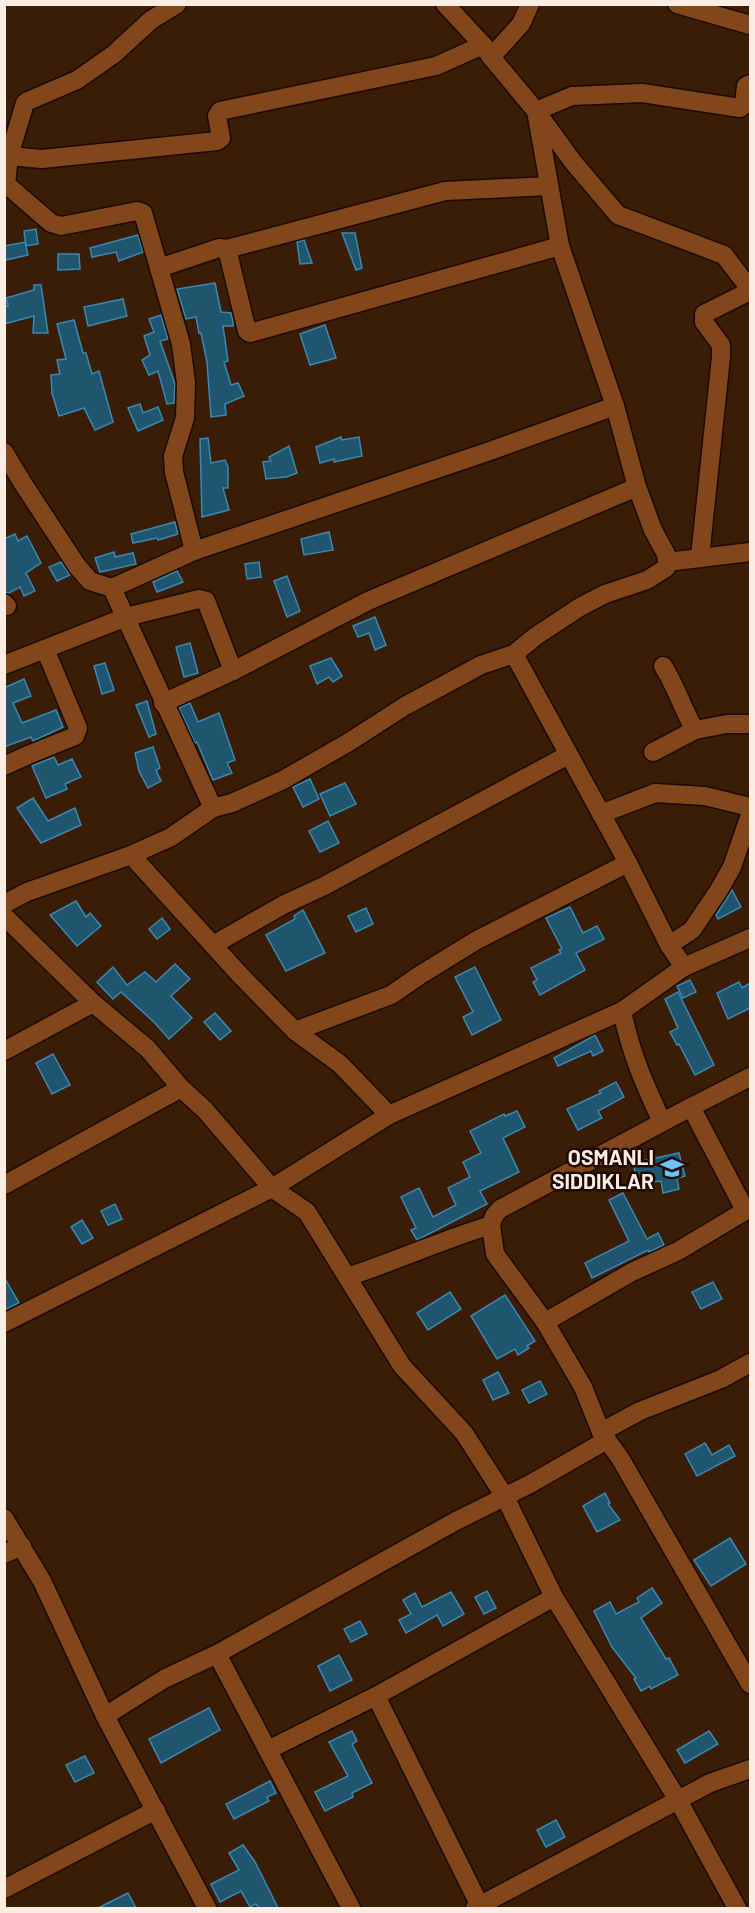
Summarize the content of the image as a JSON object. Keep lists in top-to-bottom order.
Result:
{
  "places": {
    "school or university": ["OSMANLI SIDDIKLAR"]
  }
}
